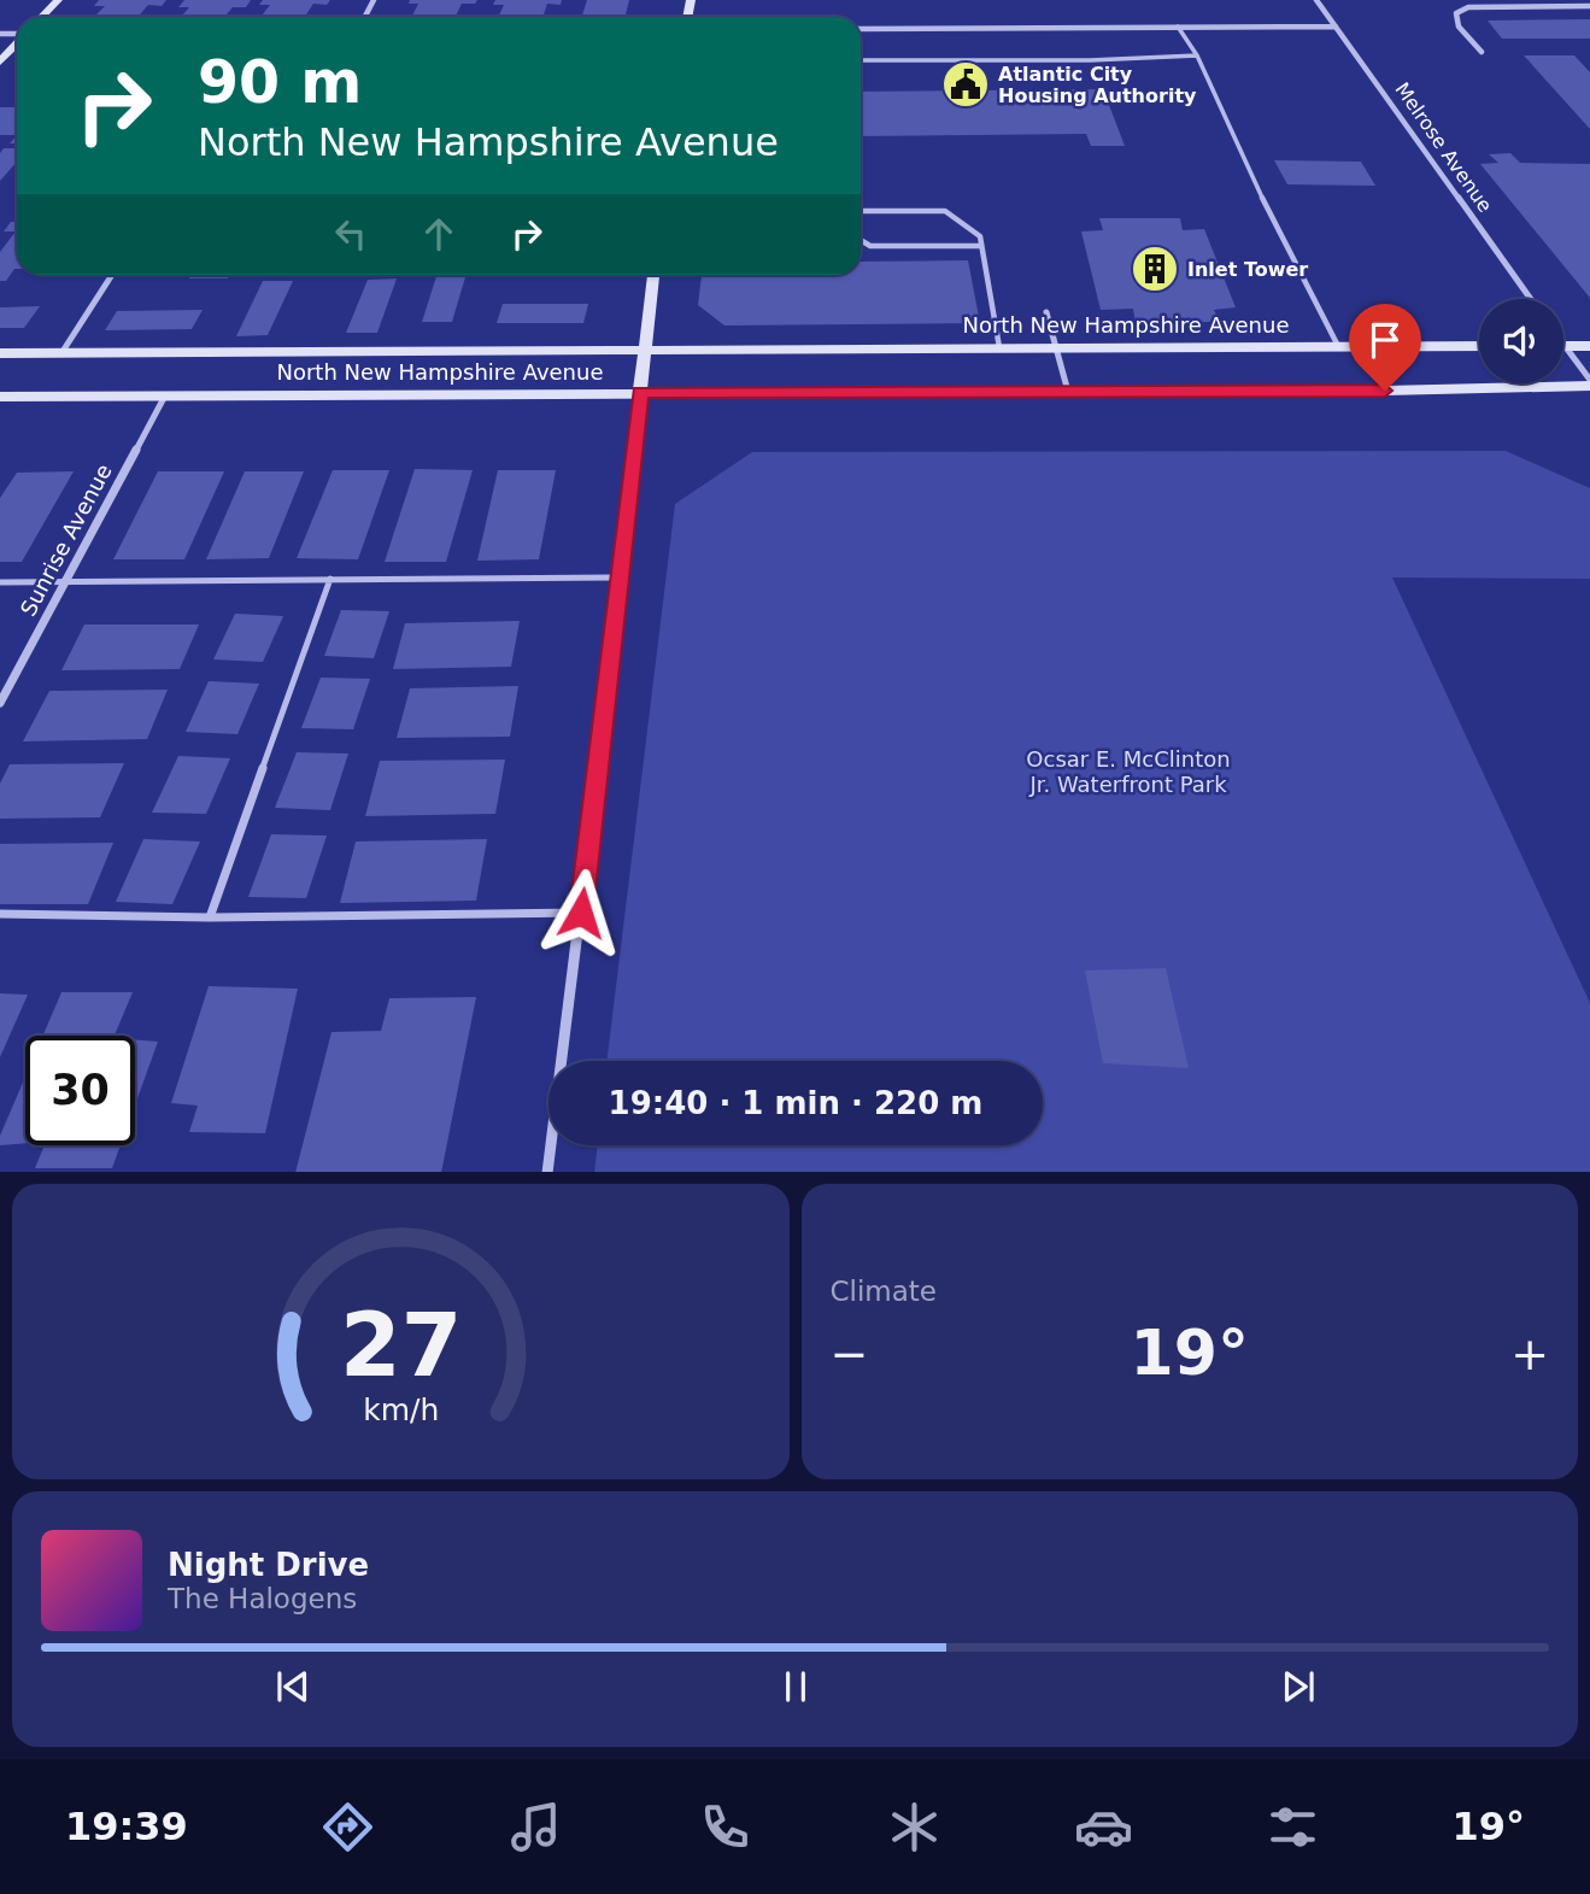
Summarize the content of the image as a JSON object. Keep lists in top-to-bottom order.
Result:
{
  "streets": {
    "street": ["Melrose Avenue", "North New Hampshire Avenue", "Sunrise Avenue"]
  },
  "crossings": [
    ["North New Hampshire Avenue", "Sunrise Avenue"]
  ],
  "parks": ["Ocsar E. McClinton Jr. Waterfront Park"],
  "places": {
    "public building": ["Atlantic City Housing Authority"],
    "building": ["Inlet Tower"]
  },
  "page": {
    "turn": ["90 m", "North New Hampshire Avenue"],
    "limit": "30",
    "trip": "19:40 · 1 min · 220 m",
    "tile": "Climate",
    "heat": ["−", "19°", "+"],
    "song": ["Night Drive", "The Halogens"],
    "tabs": ["19:39", "19°"],
    "gauge": ["27", "km/h"]
  }
}
